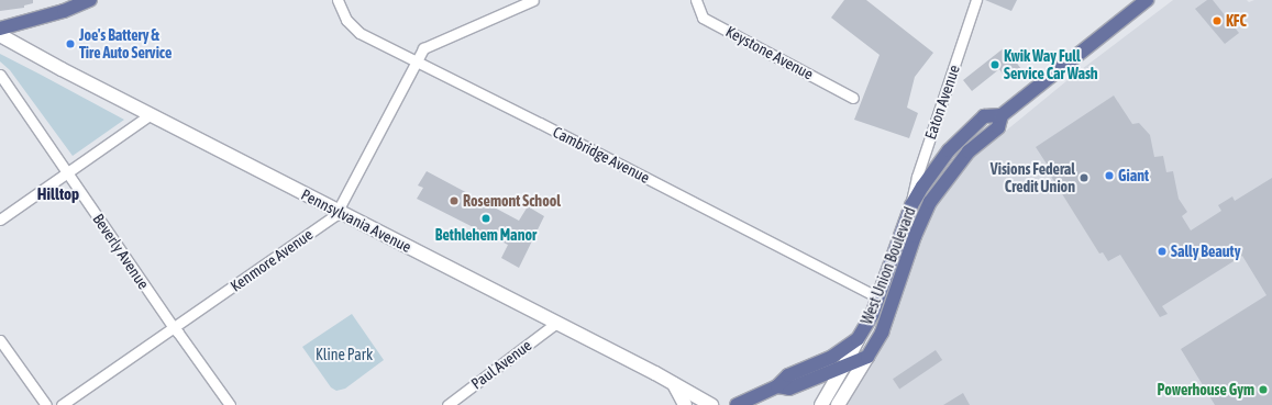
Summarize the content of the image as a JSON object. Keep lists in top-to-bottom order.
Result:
{
  "streets": {
    "main road": ["West Union Boulevard"],
    "street": [
      "Keystone Avenue",
      "Eaton Avenue",
      "Cambridge Avenue",
      "Pennsylvania Avenue",
      "Beverly Avenue",
      "Kenmore Avenue",
      "Paul Avenue"
    ]
  },
  "crossings": [
    ["Eaton Avenue", "West Union Boulevard"],
    ["Cambridge Avenue", "Kenmore Avenue"],
    ["Cambridge Avenue", "West Union Boulevard"],
    ["Pennsylvania Avenue", "Kenmore Avenue"],
    ["Pennsylvania Avenue", "Paul Avenue"],
    ["Beverly Avenue", "Kenmore Avenue"]
  ],
  "districts": ["Hilltop"],
  "parks": ["Kline Park"],
  "places": [
    "KFC",
    "Joe's Battery & Tire Auto Service",
    "Kwik Way Full Service Car Wash",
    "Giant",
    "Visions Federal Credit Union",
    "Rosemont School",
    "Bethlehem Manor",
    "Sally Beauty",
    "Powerhouse Gym"
  ]
}
